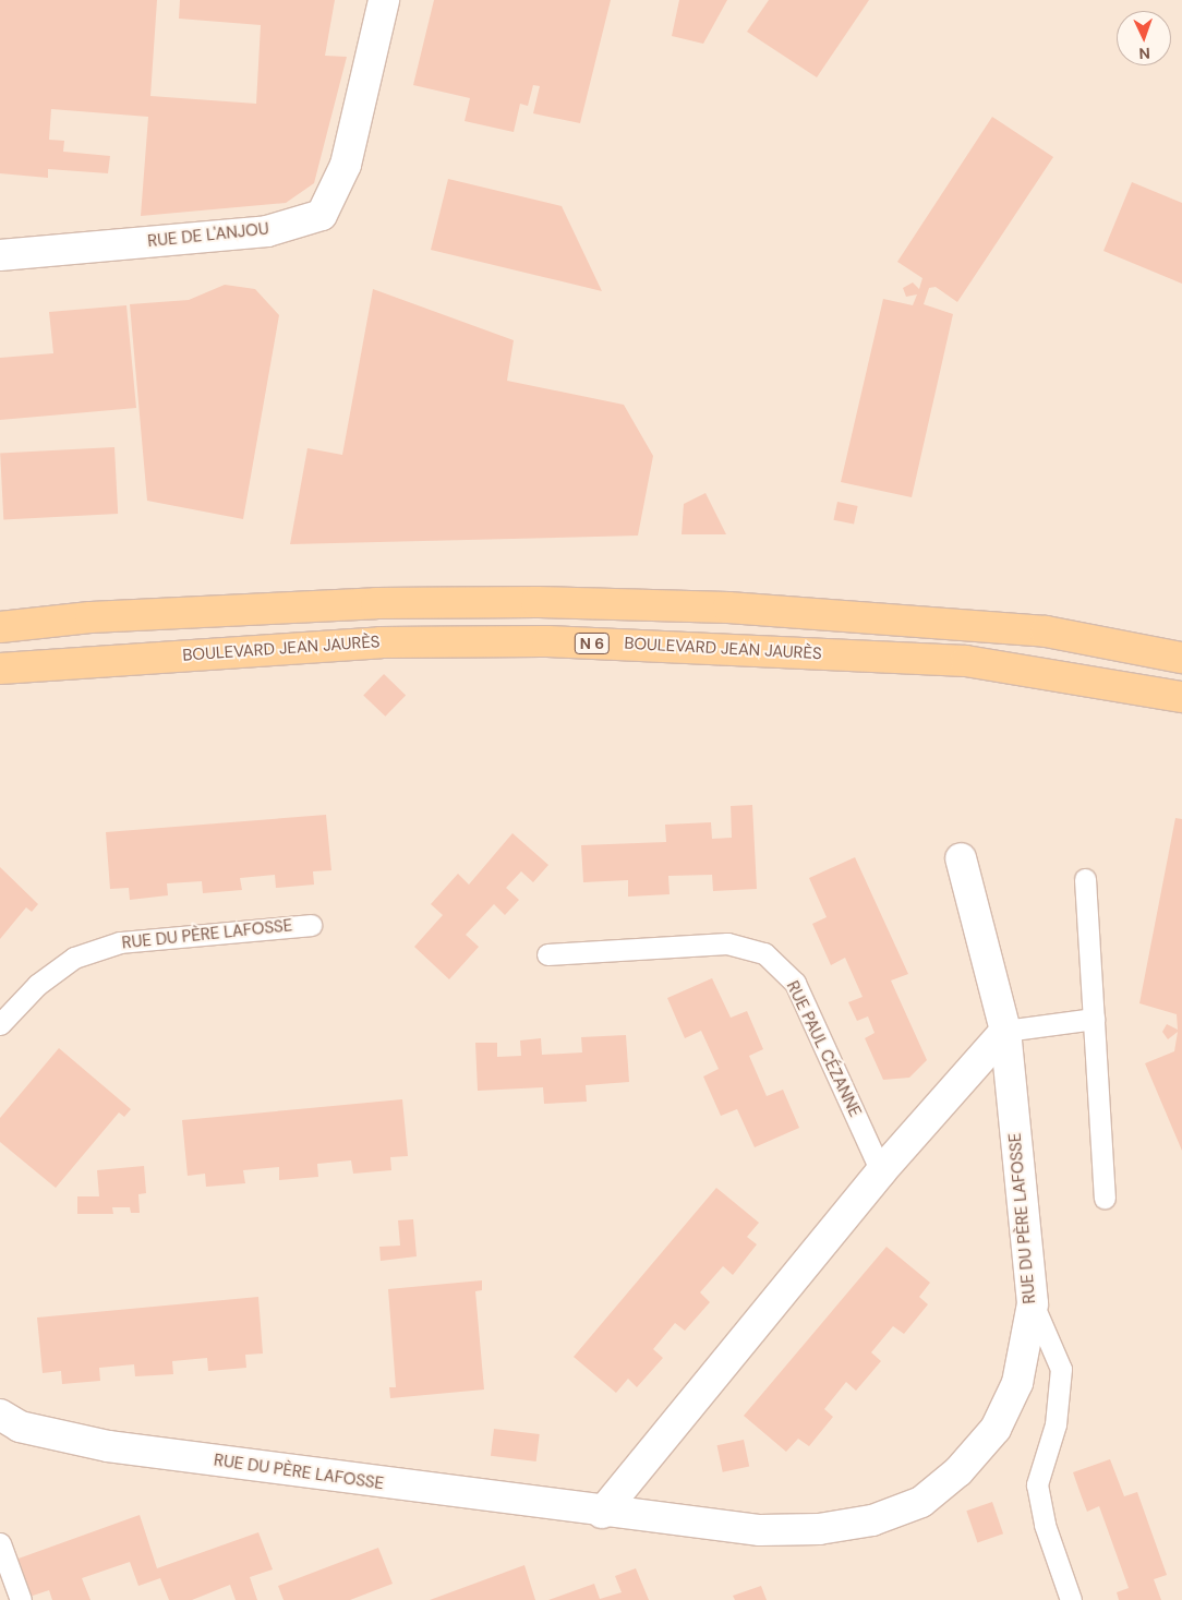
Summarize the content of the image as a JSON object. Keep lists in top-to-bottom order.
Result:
{
  "streets": {
    "main road": ["N 6", "BOULEVARD JEAN JAURÈS"],
    "street": ["RUE DE L'ANJOU", "RUE DU PÈRE LAFOSSE"],
    "lane": ["RUE PAUL CÉZANNE"]
  },
  "north": "bottom"
}
